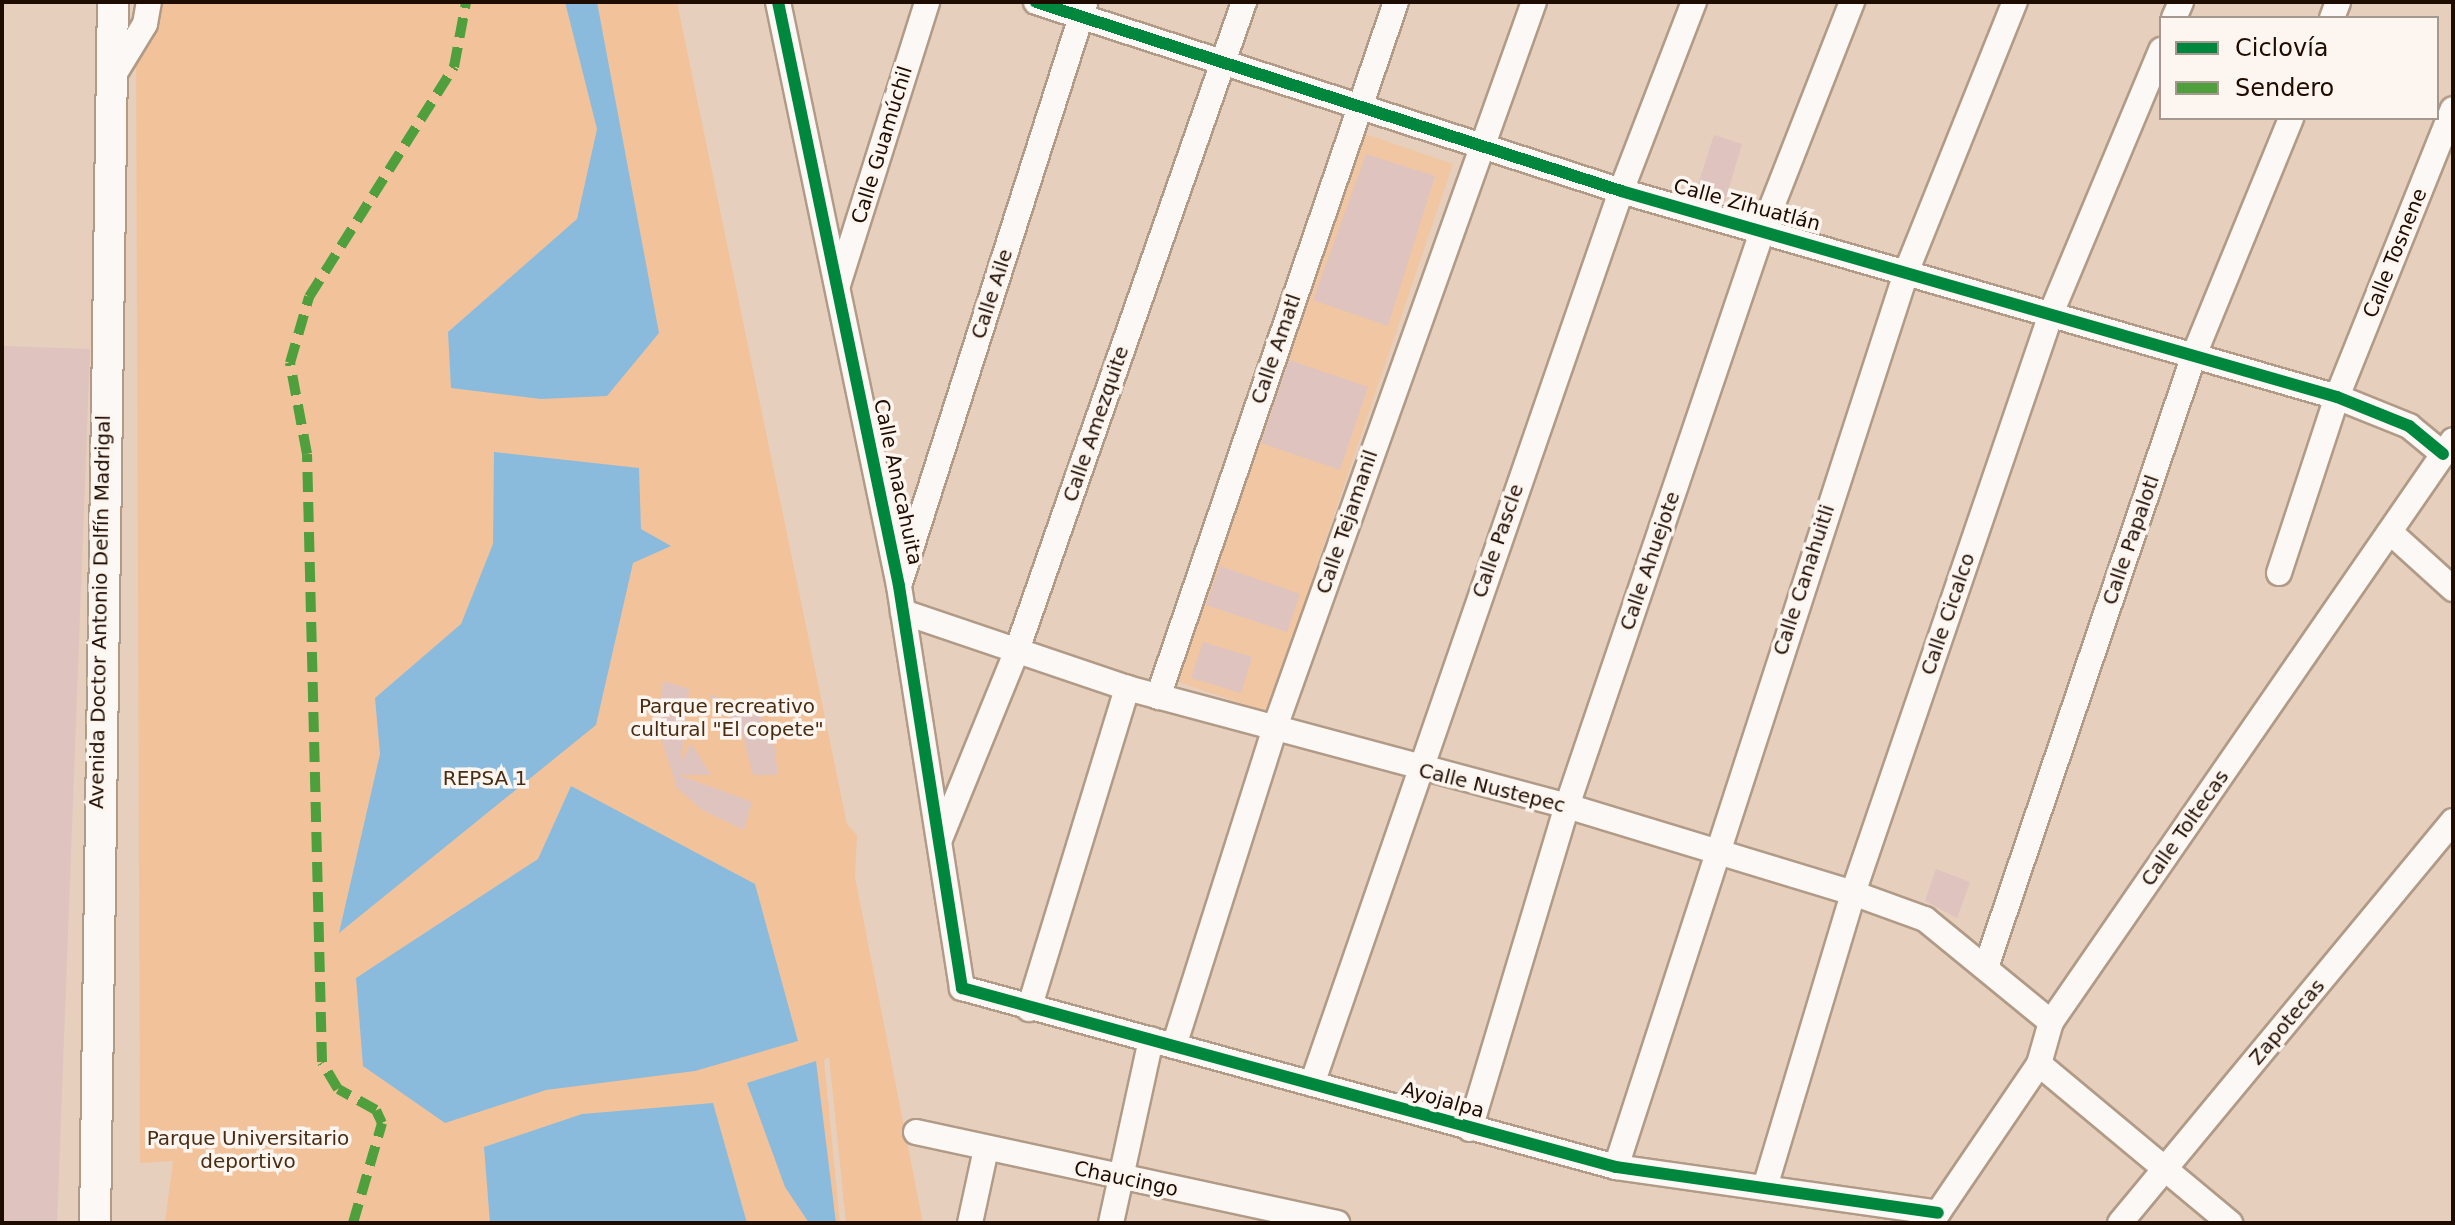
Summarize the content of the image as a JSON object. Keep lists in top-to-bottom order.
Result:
{
  "streets": {
    "main road": ["Avenida Doctor Antonio Delfín Madrigal"],
    "street": [
      "Calle Guamúchil",
      "Calle Zihuatlán",
      "Calle Tosnene",
      "Calle Aile",
      "Calle Amatl",
      "Calle Amezquite",
      "Calle Anacahuita",
      "Calle Tejamanil",
      "Calle Papalotl",
      "Calle Pascle",
      "Calle Ahuejote",
      "Calle Canahuitli",
      "Calle Cicalco",
      "Calle Nustepec",
      "Calle Toltecas",
      "Zapotecas",
      "Ayojalpa",
      "Chaucingo"
    ]
  },
  "crossings": [
    ["Calle Guamúchil", "Calle Anacahuita"],
    ["Calle Zihuatlán", "Calle Tosnene"],
    ["Calle Zihuatlán", "Calle Aile"],
    ["Calle Zihuatlán", "Calle Amatl"],
    ["Calle Zihuatlán", "Calle Amezquite"],
    ["Calle Zihuatlán", "Calle Tejamanil"],
    ["Calle Zihuatlán", "Calle Papalotl"],
    ["Calle Zihuatlán", "Calle Pascle"],
    ["Calle Zihuatlán", "Calle Ahuejote"],
    ["Calle Zihuatlán", "Calle Canahuitli"],
    ["Calle Zihuatlán", "Calle Cicalco"],
    ["Calle Zihuatlán", "Calle Toltecas"],
    ["Calle Aile", "Calle Anacahuita"],
    ["Calle Amatl", "Calle Nustepec"],
    ["Calle Amezquite", "Calle Anacahuita"],
    ["Calle Amezquite", "Calle Nustepec"],
    ["Calle Anacahuita", "Calle Nustepec"],
    ["Calle Anacahuita", "Ayojalpa"],
    ["Calle Tejamanil", "Calle Nustepec"],
    ["Calle Tejamanil", "Ayojalpa"],
    ["Calle Tejamanil", "Chaucingo"],
    ["Calle Papalotl", "Calle Nustepec"],
    ["Calle Pascle", "Calle Nustepec"],
    ["Calle Pascle", "Ayojalpa"],
    ["Calle Ahuejote", "Calle Nustepec"],
    ["Calle Ahuejote", "Ayojalpa"],
    ["Calle Canahuitli", "Calle Nustepec"],
    ["Calle Canahuitli", "Ayojalpa"],
    ["Calle Cicalco", "Calle Nustepec"],
    ["Calle Cicalco", "Ayojalpa"],
    ["Calle Nustepec", "Calle Toltecas"],
    ["Calle Toltecas", "Ayojalpa"]
  ],
  "parks": ["Parque recreativo cultural \"El copete\"", "REPSA 1", "Parque Universitario deportivo"],
  "legend": ["Ciclovía", "Sendero"]
}
